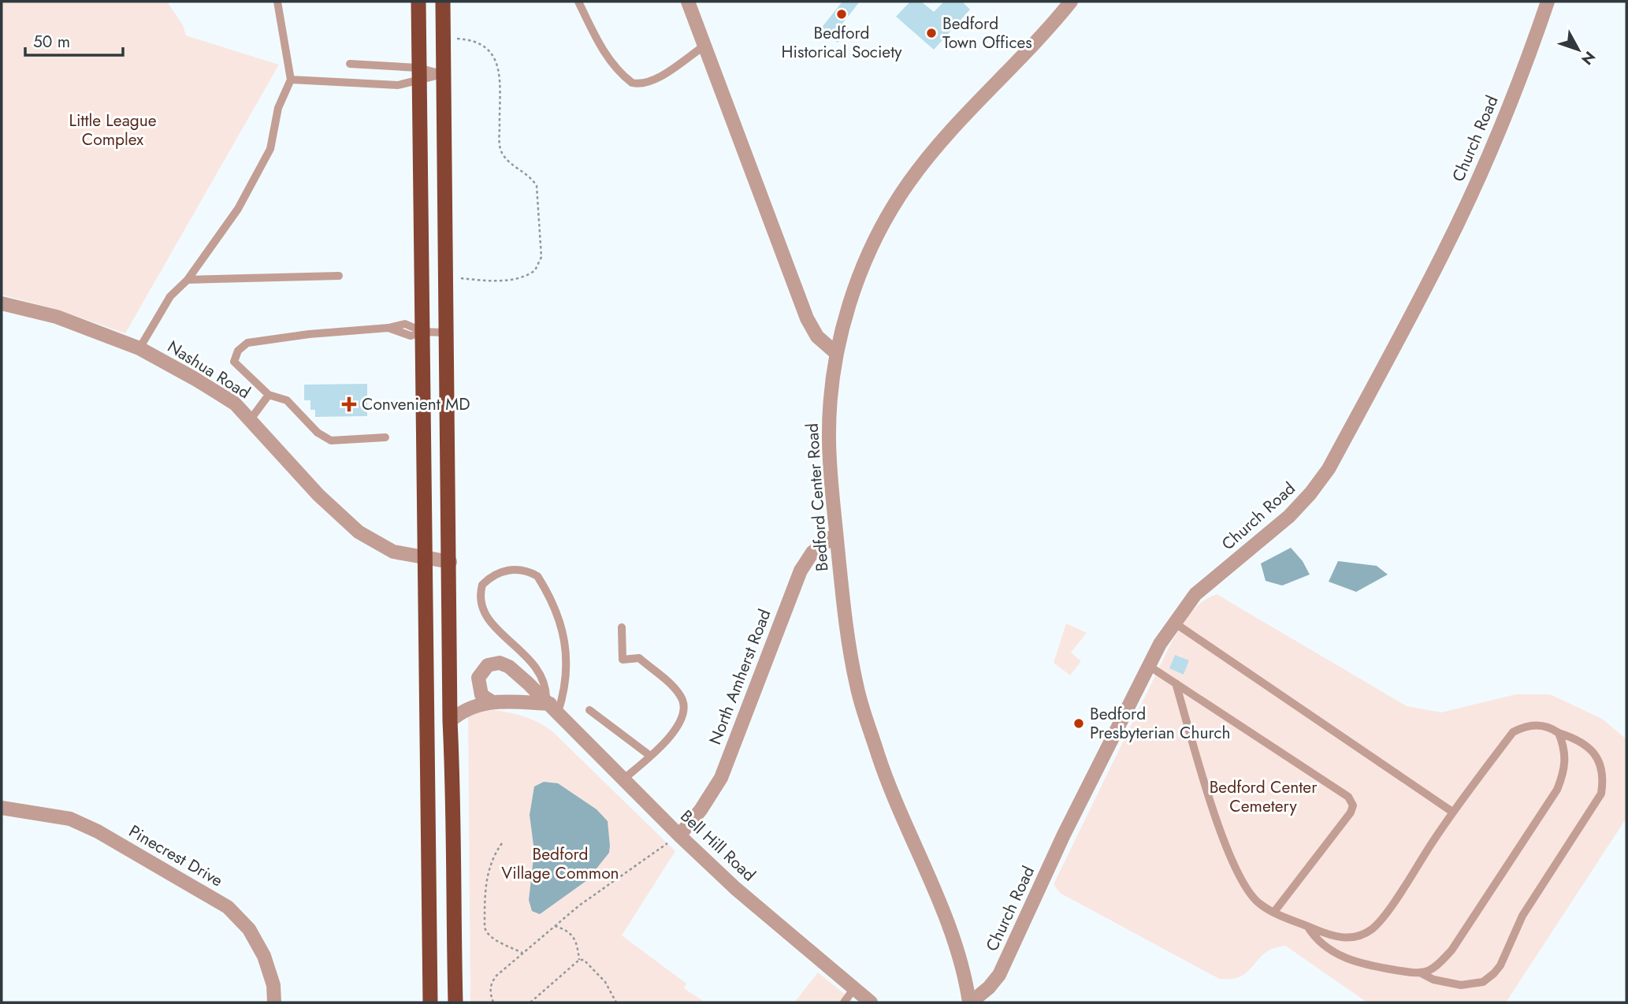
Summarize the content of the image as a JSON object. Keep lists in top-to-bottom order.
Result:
{
  "streets": {
    "street": [
      "Church Road",
      "Nashua Road",
      "Bedford Center Road",
      "North Amherst Road",
      "Bell Hill Road",
      "Pinecrest Drive"
    ]
  },
  "crossings": [
    ["Church Road", "Bedford Center Road"],
    ["Bedford Center Road", "North Amherst Road"],
    ["North Amherst Road", "Bell Hill Road"]
  ],
  "parks": ["Little League Complex", "Bedford Center Cemetery", "Bedford Village Common"],
  "places": {
    "other": ["Bedford Historical Society", "Bedford Town Offices", "Bedford Presbyterian Church"],
    "health": ["Convenient MD"]
  },
  "scale_bar": "50 m",
  "north": "bottom right"
}
